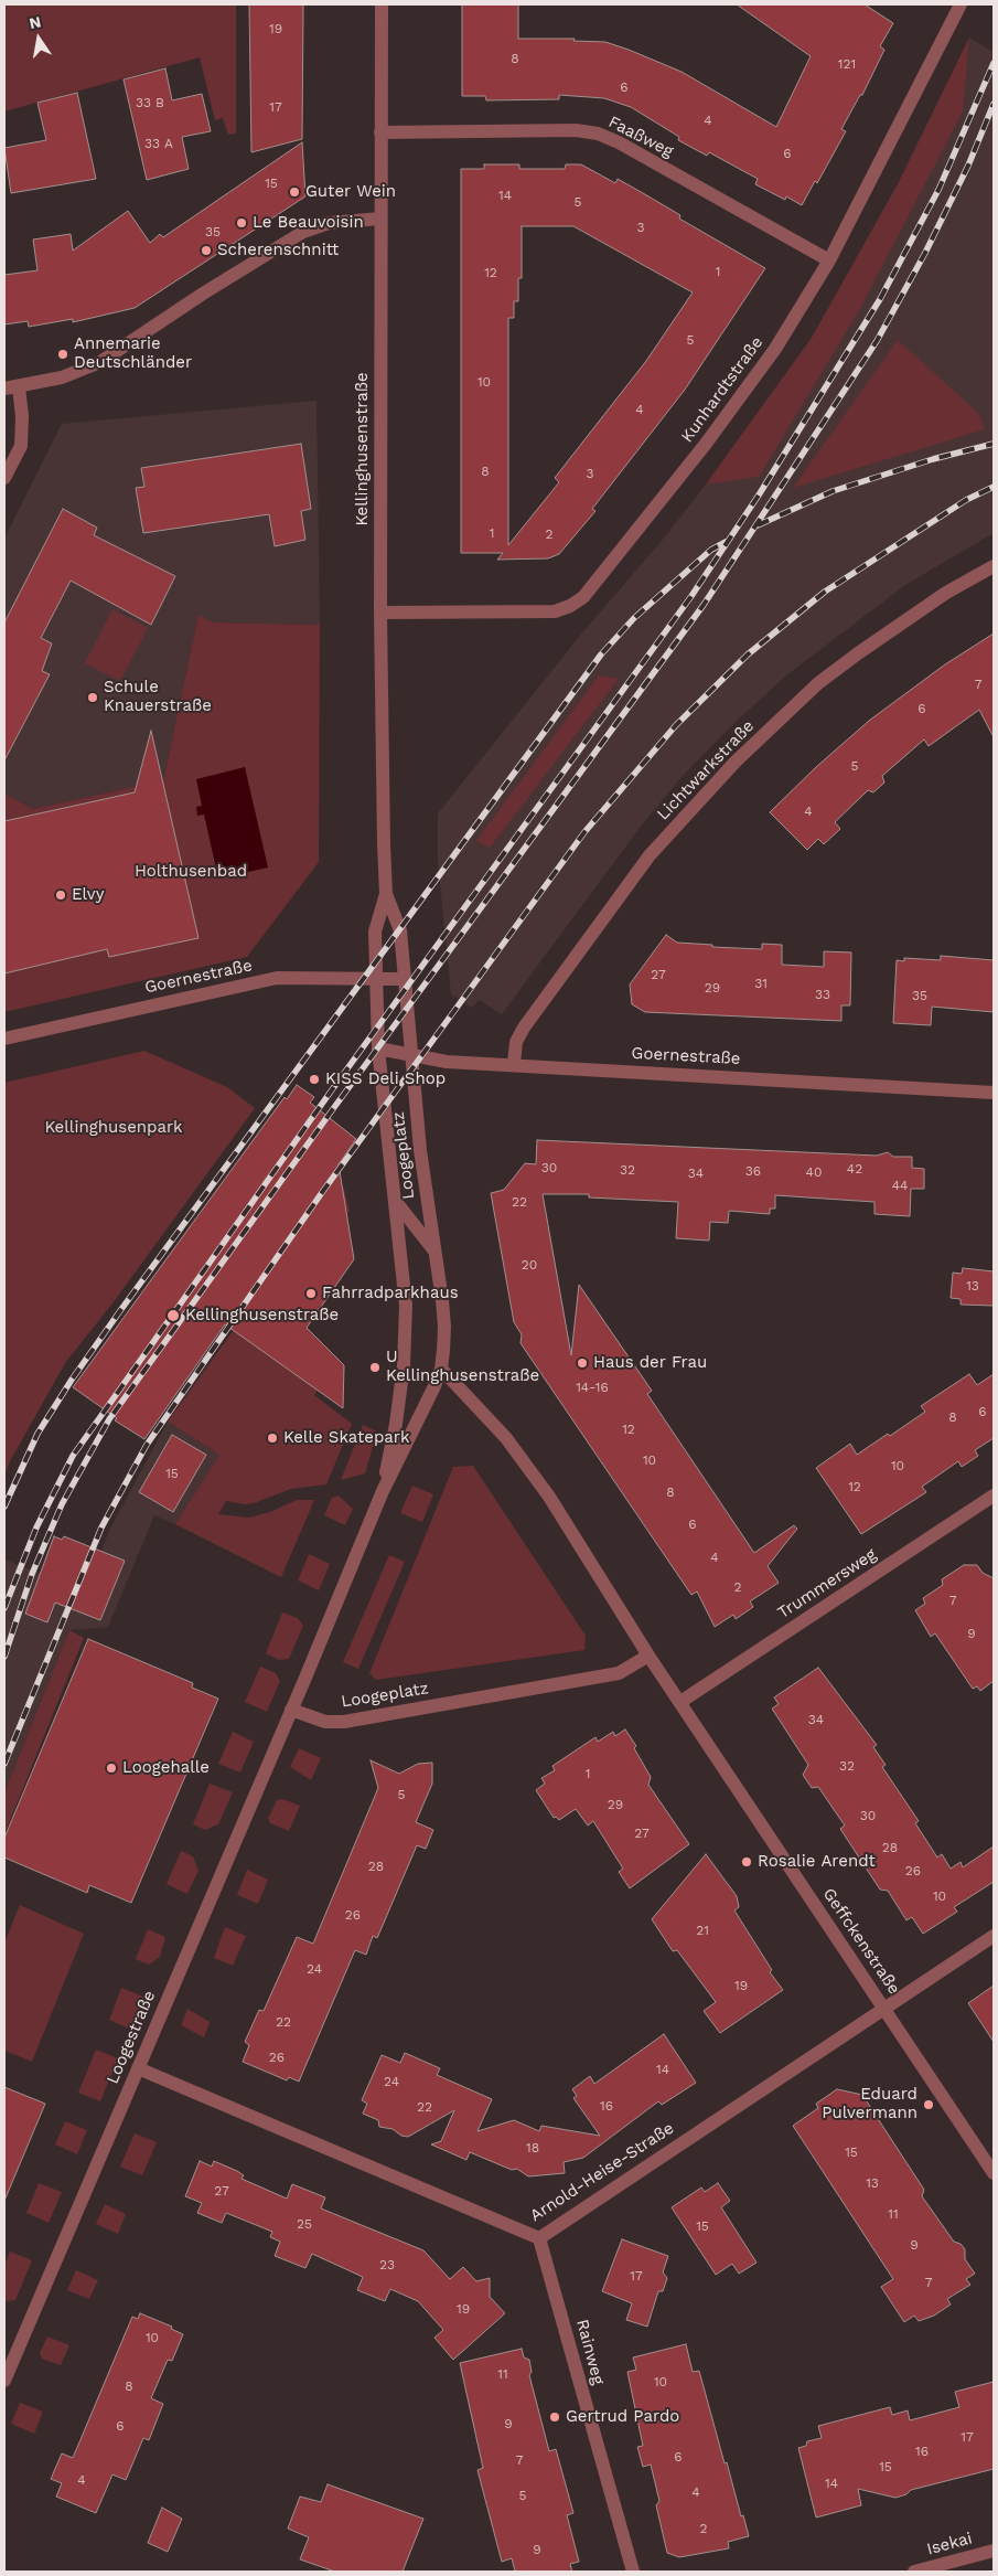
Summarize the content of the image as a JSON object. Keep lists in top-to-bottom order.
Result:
{
  "streets": {
    "street": [
      "Faaßweg",
      "Kunhardtstraße",
      "Kellinghusenstraße",
      "Lichtwarkstraße",
      "Goernestraße",
      "Loogeplatz",
      "Trummersweg",
      "Geffckenstraße",
      "Loogestraße",
      "Arnold-Heise-Straße",
      "Rainweg",
      "Isekai"
    ]
  },
  "crossings": [
    ["Faaßweg", "Kunhardtstraße"],
    ["Faaßweg", "Kellinghusenstraße"],
    ["Kunhardtstraße", "Kellinghusenstraße"],
    ["Kellinghusenstraße", "Goernestraße"],
    ["Kellinghusenstraße", "Loogeplatz"],
    ["Lichtwarkstraße", "Goernestraße"],
    ["Goernestraße", "Loogeplatz"],
    ["Loogeplatz", "Loogestraße"],
    ["Trummersweg", "Geffckenstraße"],
    ["Geffckenstraße", "Arnold-Heise-Straße"],
    ["Loogestraße", "Arnold-Heise-Straße"],
    ["Arnold-Heise-Straße", "Rainweg"]
  ],
  "parks": ["Holthusenbad", "Kellinghusenpark"],
  "places": [
    "Guter Wein",
    "Le Beauvoisin",
    "Scherenschnitt",
    "Annemarie Deutschländer",
    "Schule Knauerstraße",
    "Elvy",
    "KISS Deli Shop",
    "Fahrradparkhaus",
    "Kellinghusenstraße",
    "Haus der Frau",
    "U Kellinghusenstraße",
    "Kelle Skatepark",
    "Loogehalle",
    "Rosalie Arendt",
    "Eduard Pulvermann",
    "Gertrud Pardo"
  ],
  "house_numbers": [
    "19",
    "8",
    "121",
    "6",
    "33 B",
    "17",
    "4",
    "33 A",
    "6",
    "15",
    "14",
    "5",
    "3",
    "35",
    "1",
    "12",
    "5",
    "10",
    "4",
    "8",
    "3",
    "1",
    "2",
    "7",
    "6",
    "5",
    "4",
    "27",
    "31",
    "29",
    "33",
    "35",
    "30",
    "42",
    "32",
    "36",
    "40",
    "34",
    "44",
    "22",
    "20",
    "13",
    "14-16",
    "6",
    "8",
    "12",
    "10",
    "10",
    "15",
    "12",
    "8",
    "6",
    "4",
    "2",
    "7",
    "9",
    "34",
    "32",
    "1",
    "5",
    "29",
    "30",
    "27",
    "28",
    "28",
    "26",
    "10",
    "26",
    "21",
    "24",
    "19",
    "22",
    "26",
    "14",
    "24",
    "16",
    "22",
    "18",
    "15",
    "13",
    "27",
    "11",
    "25",
    "15",
    "9",
    "23",
    "17",
    "7",
    "19",
    "10",
    "11",
    "10",
    "8",
    "9",
    "6",
    "17",
    "16",
    "6",
    "7",
    "15",
    "4",
    "14",
    "4",
    "5",
    "2",
    "9"
  ],
  "north": "top"
}
